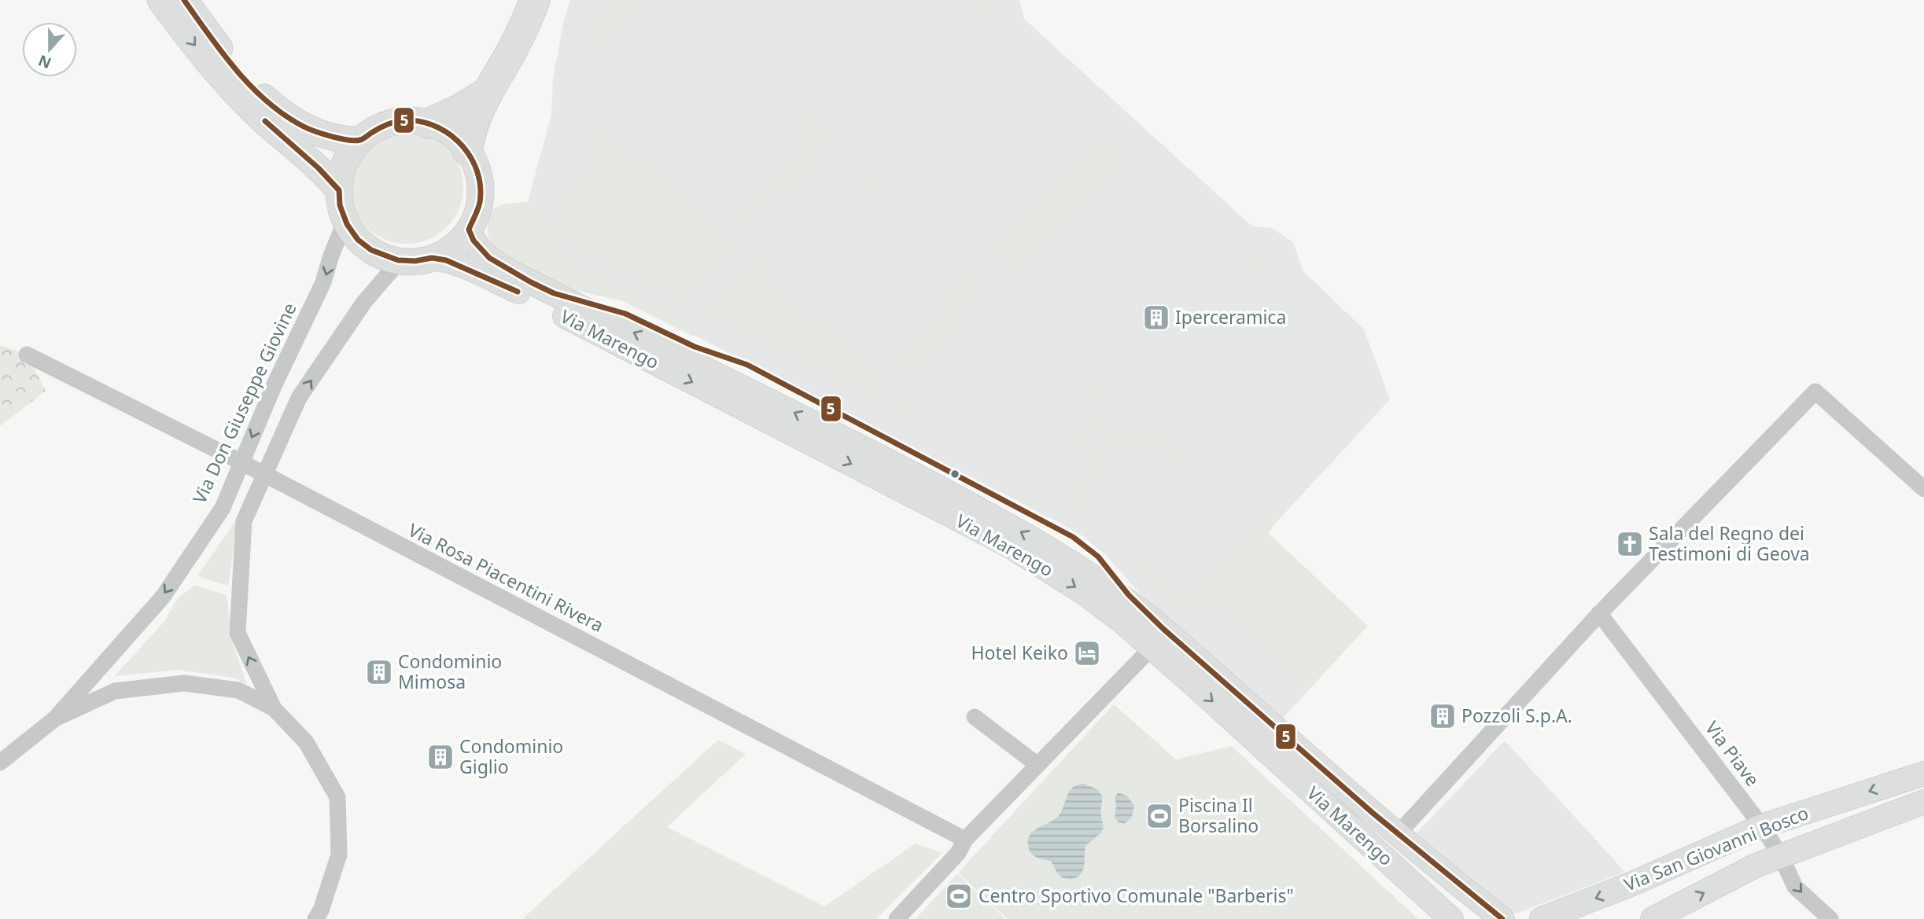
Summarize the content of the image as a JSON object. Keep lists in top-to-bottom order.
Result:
{
  "streets": {
    "main road": ["Via Marengo", "Via San Giovanni Bosco"],
    "street": ["Via Don Giuseppe Giovine", "Via Rosa Piacentini Rivera", "Via Piave"]
  },
  "crossings": [
    ["Via Marengo", "Via Don Giuseppe Giovine"],
    ["Via Don Giuseppe Giovine", "Via Rosa Piacentini Rivera"],
    ["Via Piave", "Via San Giovanni Bosco"]
  ],
  "places": {
    "building": [
      "Iperceramica",
      "Condominio Mimosa",
      "Pozzoli S.p.A.",
      "Condominio Giglio"
    ],
    "church": ["Sala del Regno dei Testimoni di Geova"],
    "hotel": ["Hotel Keiko"],
    "sports": ["Piscina Il Borsalino", "Centro Sportivo Comunale \"Barberis\""]
  },
  "lines": ["transit line 5"],
  "north": "bottom"
}
